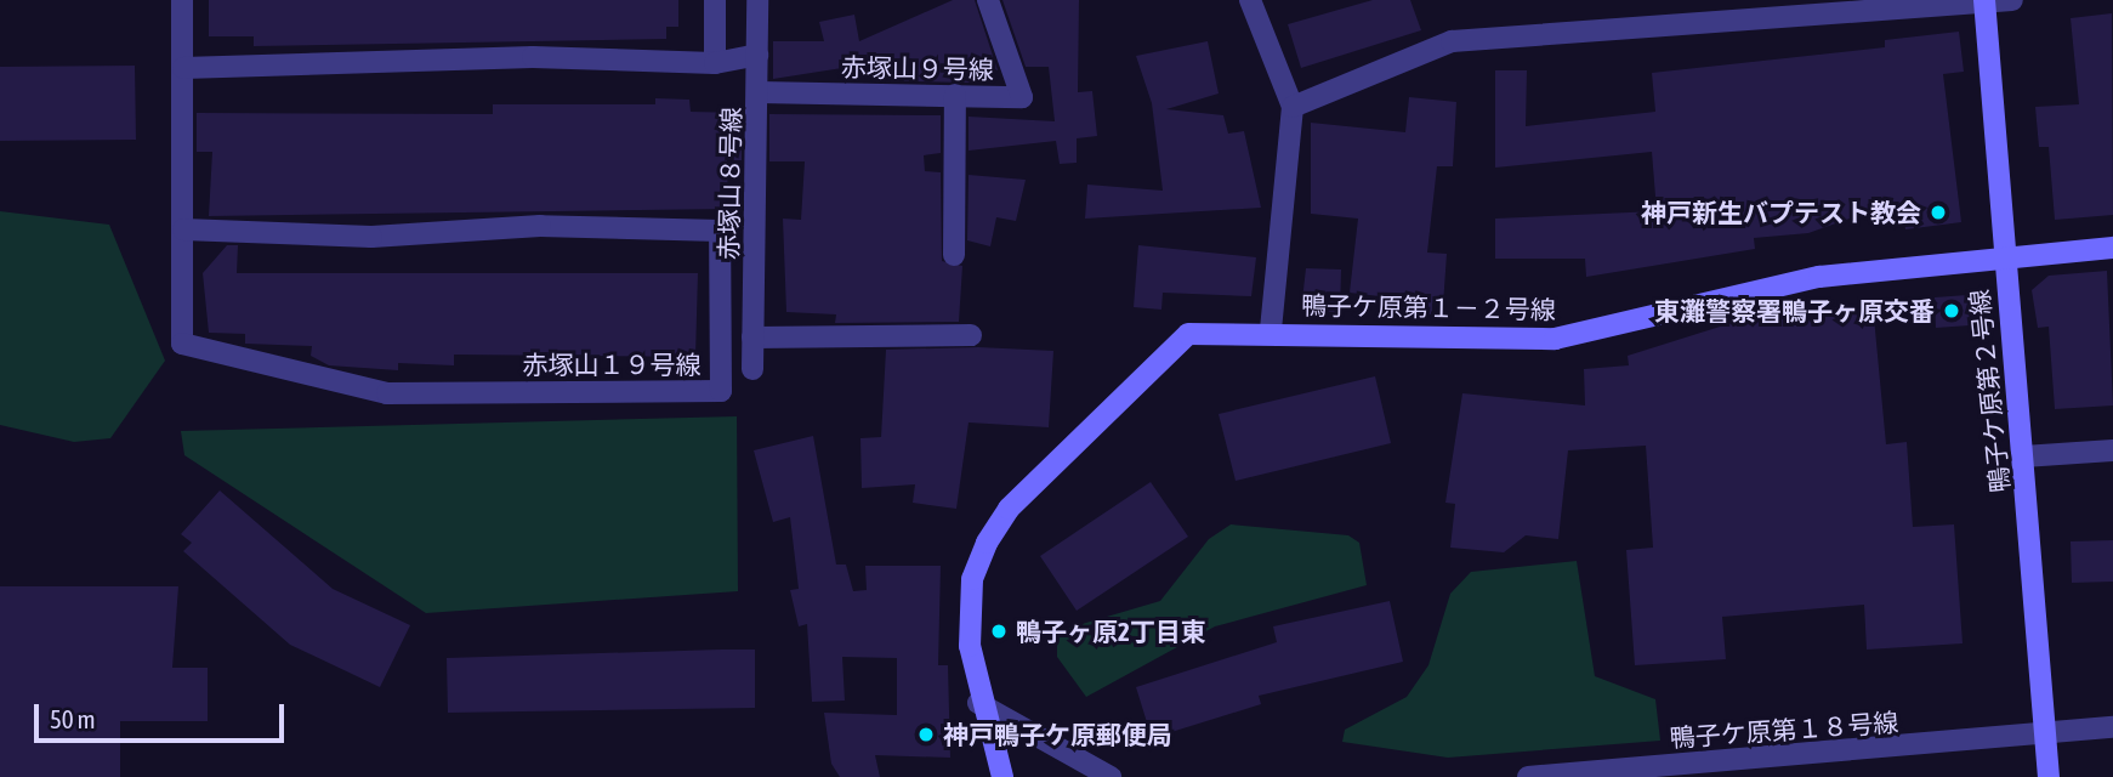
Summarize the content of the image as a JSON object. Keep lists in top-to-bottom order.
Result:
{
  "streets": {
    "street": [
      "赤塚山９号線",
      "赤塚山８号線",
      "鴨子ケ原第１－２号線",
      "赤塚山１９号線",
      "鴨子ケ原第２号線",
      "鴨子ケ原第１８号線"
    ]
  },
  "crossings": [
    ["赤塚山９号線", "赤塚山８号線"],
    ["鴨子ケ原第１－２号線", "鴨子ケ原第２号線"],
    ["鴨子ケ原第２号線", "鴨子ケ原第１８号線"]
  ],
  "places": [
    "神戸新生バプテスト教会",
    "東灘警察署鴨子ヶ原交番",
    "鴨子ヶ原2丁目東",
    "神戸鴨子ケ原郵便局"
  ],
  "scale_bar": "50 m"
}
